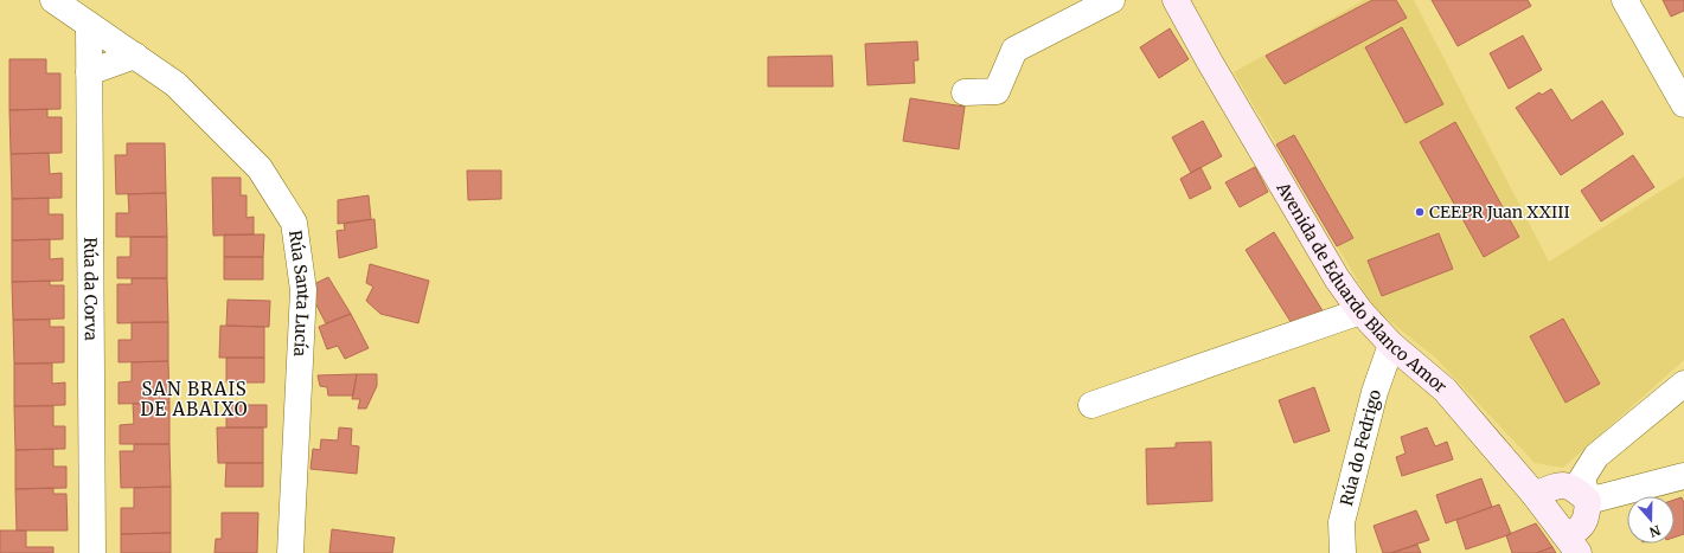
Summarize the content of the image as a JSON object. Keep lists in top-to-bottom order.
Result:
{
  "streets": {
    "street": [
      "Avenida de Eduardo Blanco Amor",
      "Rúa da Corva",
      "Rúa Santa Lucía",
      "Rúa do Fedrigo"
    ]
  },
  "crossings": [
    ["Avenida de Eduardo Blanco Amor", "Rúa do Fedrigo"],
    ["Rúa da Corva", "Rúa Santa Lucía"]
  ],
  "districts": ["SAN BRAIS DE ABAIXO"],
  "places": ["CEEPR Juan XXIII"],
  "north": "bottom"
}
